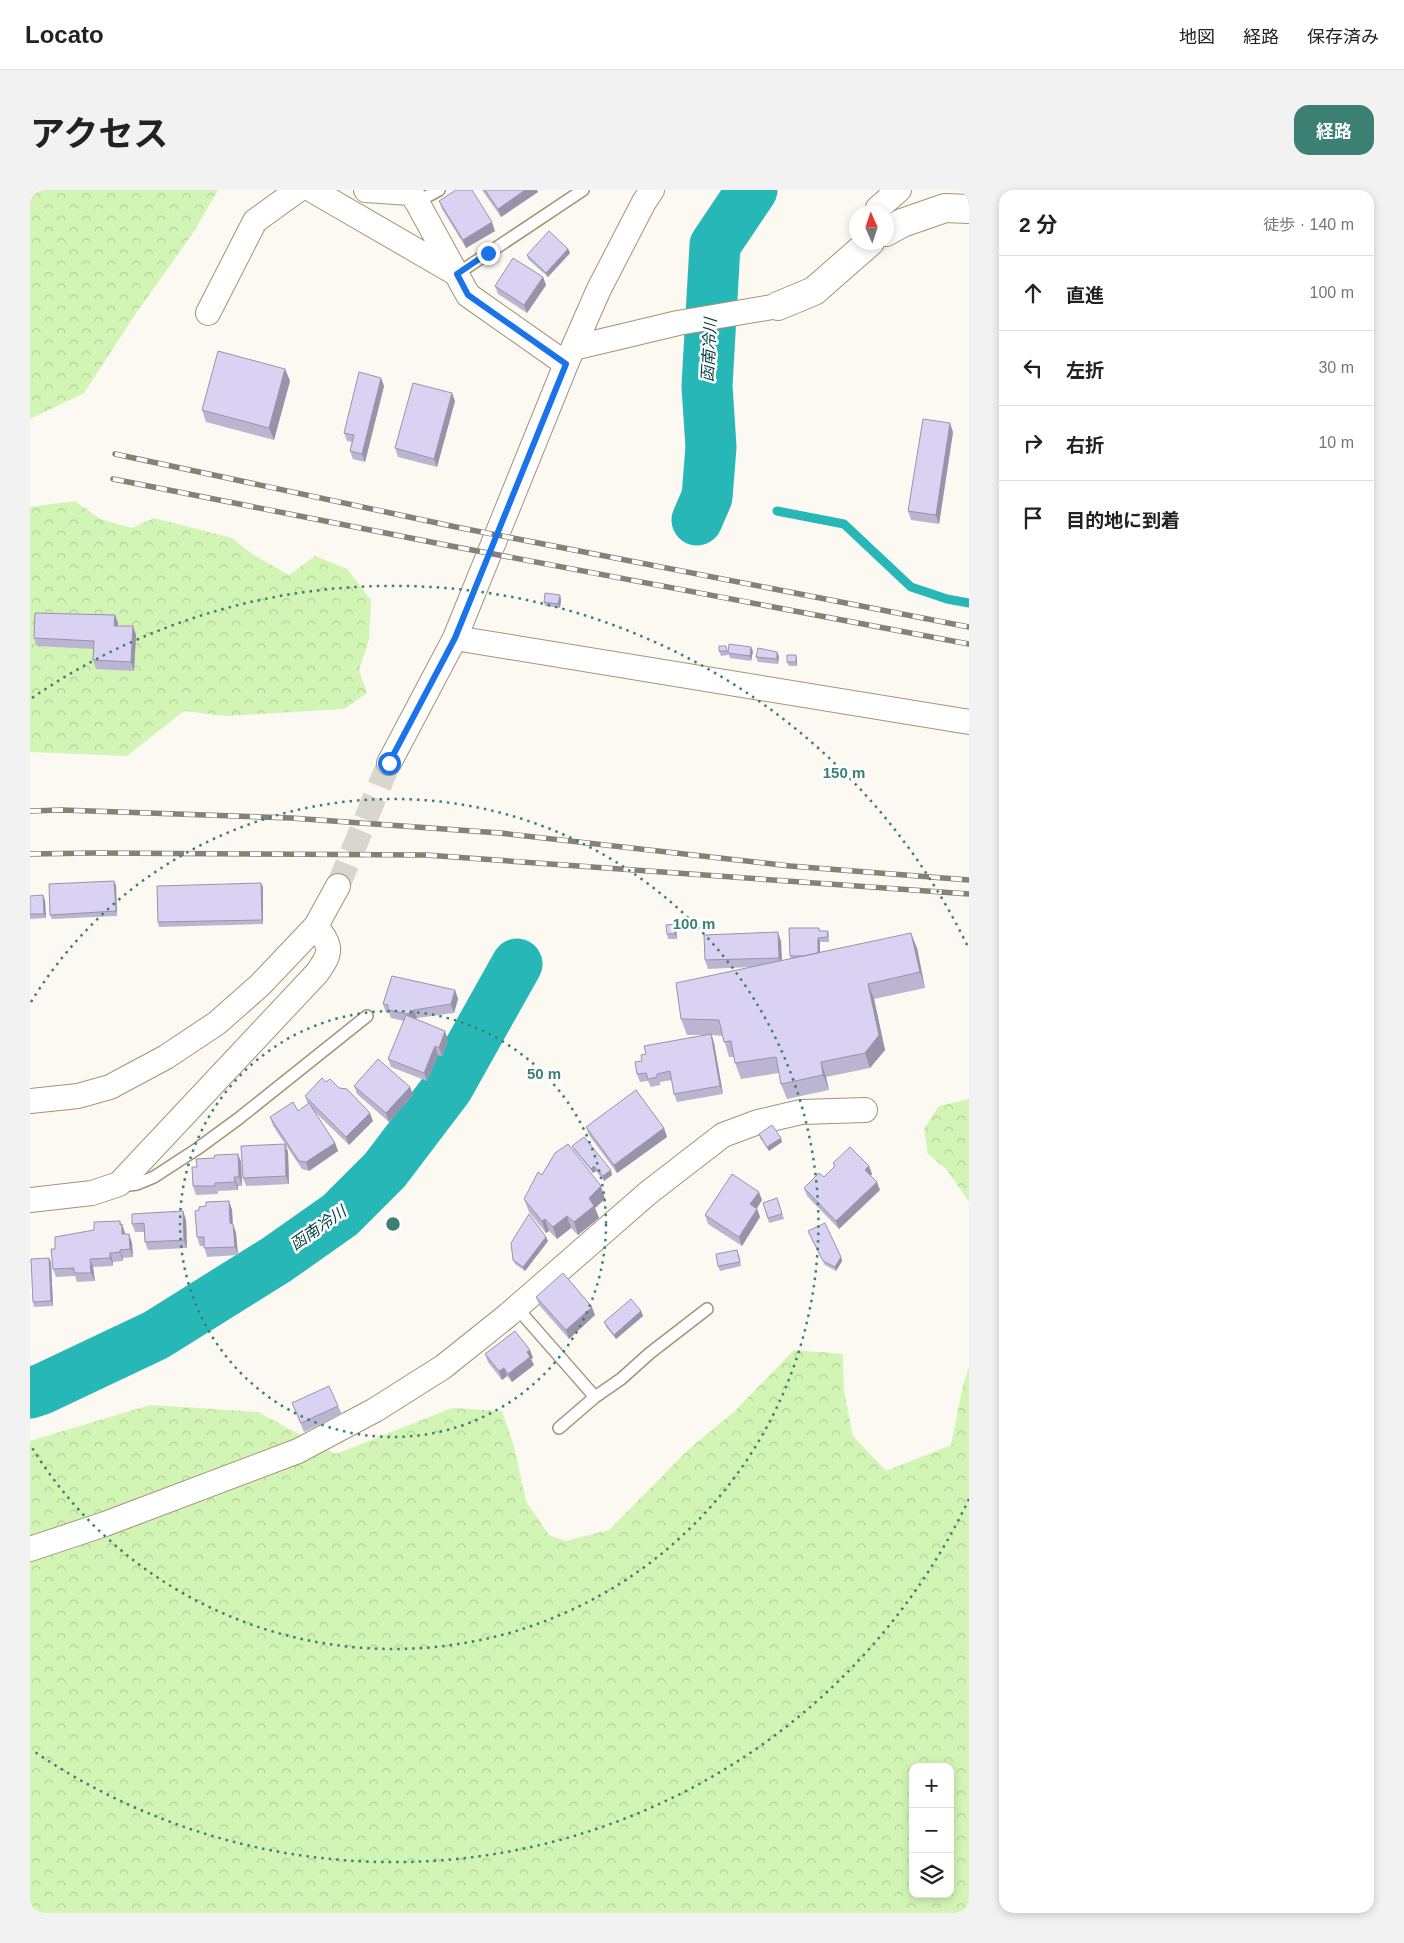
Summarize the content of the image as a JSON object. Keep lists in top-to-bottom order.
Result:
{
  "water": ["函南冷川"],
  "north": "top",
  "page": {
    "header": "Locato",
    "nav": ["地図", "経路", "保存済み"],
    "title": "アクセス",
    "buttons": "経路",
    "heading": ["2 分", "徒歩 · 140 m"],
    "list": [
      ["直進", "100 m"],
      ["左折", "30 m"],
      ["右折", "10 m"],
      "目的地に到着"
    ],
    "map_buttons": ["+", "−"]
  },
  "rings": ["150 m", "100 m", "50 m"]
}
